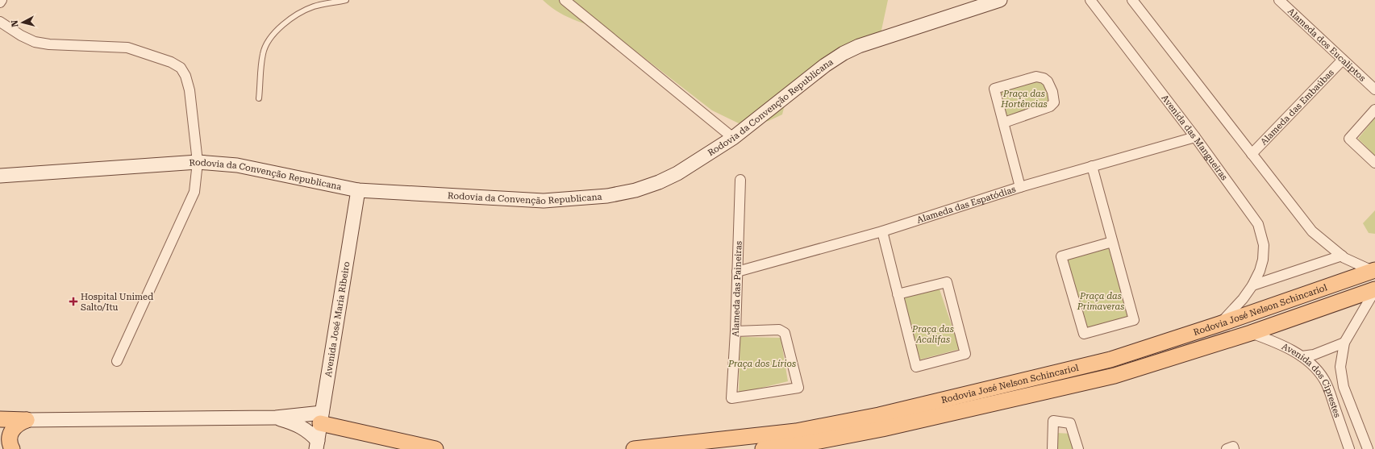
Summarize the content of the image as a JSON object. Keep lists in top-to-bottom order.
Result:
{
  "streets": {
    "main road": ["Rodovia da Convenção Republicana", "Rodovia José Nelson Schincariol", "Avenida José Maria Ribeiro"],
    "street": [
      "Alameda dos Eucaliptos",
      "Alameda das Embaúbas",
      "Avenida das Mangueiras",
      "Alameda das Espatódias",
      "Alameda das Paineiras",
      "Avenida dos Ciprestes"
    ]
  },
  "crossings": [
    ["Alameda dos Eucaliptos", "Alameda das Embaúbas"],
    ["Rodovia da Convenção Republicana", "Avenida José Maria Ribeiro"],
    ["Avenida das Mangueiras", "Alameda das Espatódias"],
    ["Avenida das Mangueiras", "Rodovia José Nelson Schincariol"],
    ["Alameda das Espatódias", "Alameda das Paineiras"],
    ["Rodovia José Nelson Schincariol", "Avenida dos Ciprestes"]
  ],
  "parks": [
    "Praça das Hortências",
    "Praça das Primaveras",
    "Praça das Acalifas",
    "Praça dos Lírios"
  ],
  "places": {
    "health": ["Hospital Unimed Salto/Itu"]
  },
  "north": "left"
}
